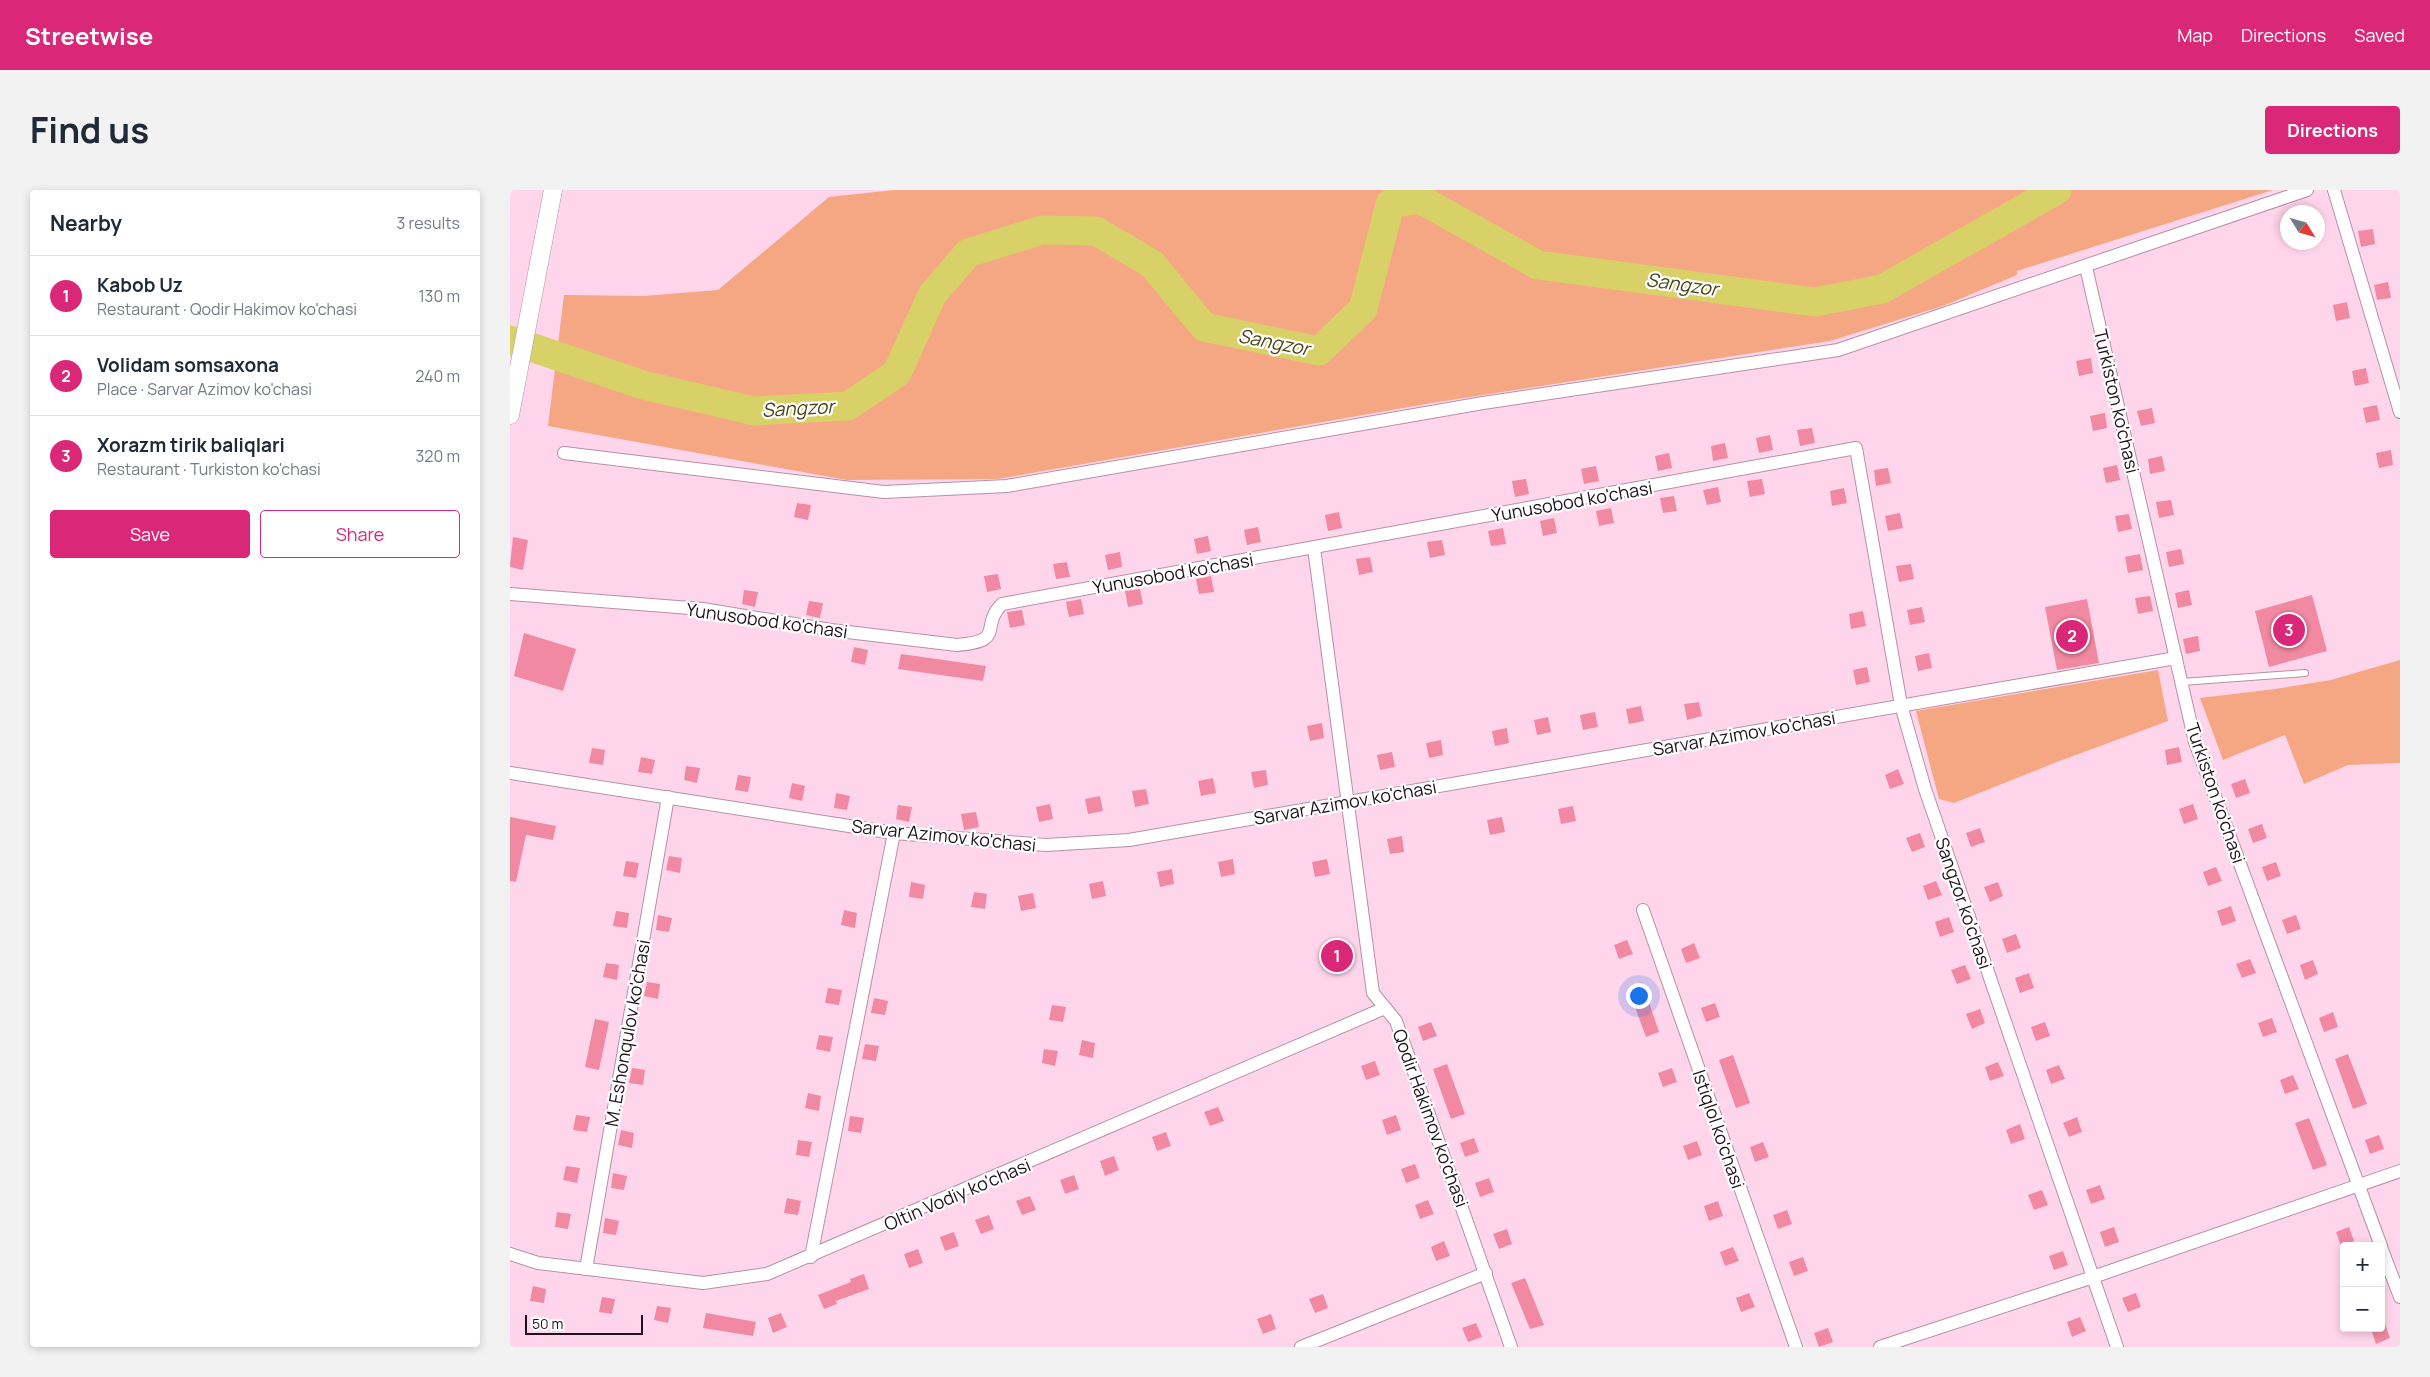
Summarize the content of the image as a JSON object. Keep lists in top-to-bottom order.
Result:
{
  "streets": {
    "street": [
      "Turkiston ko'chasi",
      "Yunusobod ko'chasi",
      "Sarvar Azimov ko'chasi",
      "Sangzor ko'chasi",
      "M. Eshonqulov ko'chasi",
      "Qodir Hakimov ko'chasi",
      "Istiqlol ko'chasi",
      "Oltin Vodiy ko'chasi"
    ]
  },
  "crossings": [
    ["Turkiston ko'chasi", "Sarvar Azimov ko'chasi"],
    ["Yunusobod ko'chasi", "Sangzor ko'chasi"],
    ["Yunusobod ko'chasi", "Qodir Hakimov ko'chasi"],
    ["Sarvar Azimov ko'chasi", "Sangzor ko'chasi"],
    ["Sarvar Azimov ko'chasi", "M. Eshonqulov ko'chasi"],
    ["Sarvar Azimov ko'chasi", "Qodir Hakimov ko'chasi"],
    ["M. Eshonqulov ko'chasi", "Oltin Vodiy ko'chasi"],
    ["Qodir Hakimov ko'chasi", "Oltin Vodiy ko'chasi"]
  ],
  "water": ["Sangzor"],
  "scale_bar": "50 m",
  "north": "bottom right",
  "page": {
    "header": "Streetwise",
    "nav": ["Map", "Directions", "Saved"],
    "title": "Find us",
    "buttons": [
      "Directions",
      ["Save", "Share"]
    ],
    "heading": ["Nearby", "3 results"],
    "list": [
      {
        "mark": "1",
        "name": "Kabob Uz",
        "note": "Restaurant · Qodir Hakimov ko'chasi",
        "value": "130 m"
      },
      {
        "mark": "2",
        "name": "Volidam somsaxona",
        "note": "Place · Sarvar Azimov ko'chasi",
        "value": "240 m"
      },
      {
        "mark": "3",
        "name": "Xorazm tirik baliqlari",
        "note": "Restaurant · Turkiston ko'chasi",
        "value": "320 m"
      }
    ],
    "pins": ["3", "2", "1"],
    "map_buttons": ["+", "−"],
    "scale": "50 m"
  }
}
